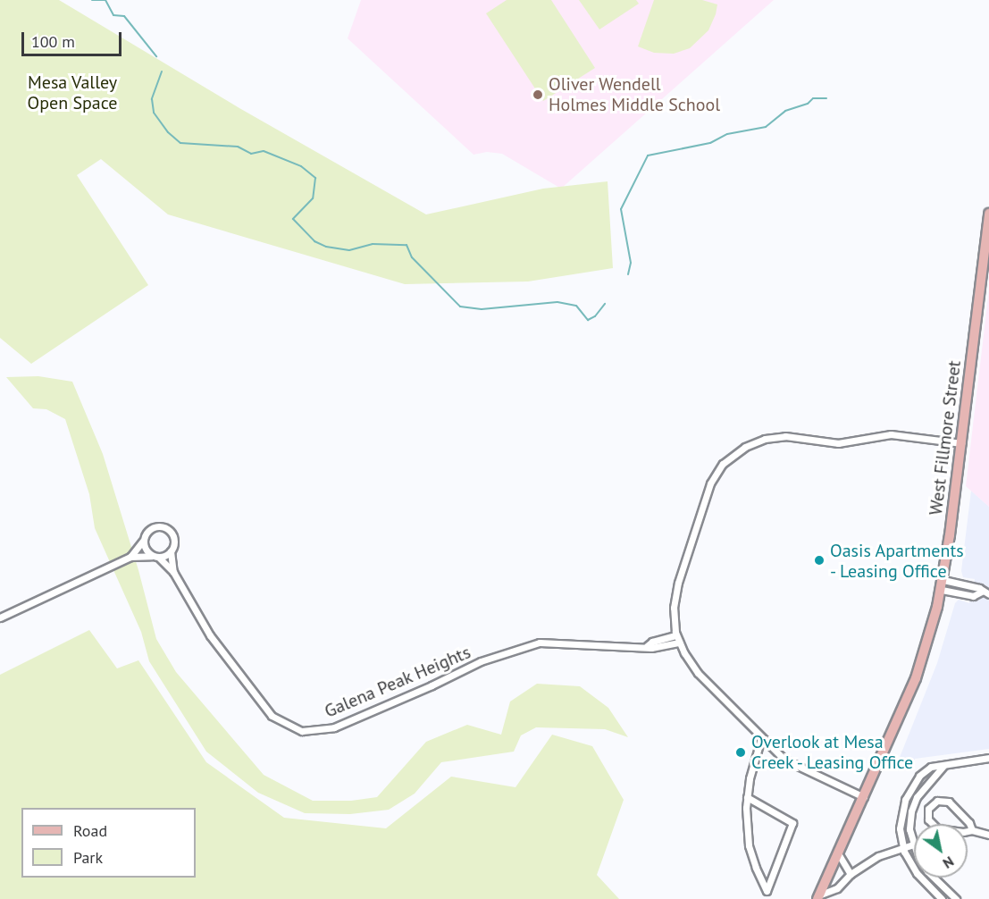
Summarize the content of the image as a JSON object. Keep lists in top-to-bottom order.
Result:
{
  "streets": {
    "main road": ["West Fillmore Street"],
    "street": ["Galena Peak Heights"]
  },
  "parks": ["Mesa Valley Open Space"],
  "places": ["Oliver Wendell Holmes Middle School", "Oasis Apartments - Leasing Office", "Overlook at Mesa Creek - Leasing Office"],
  "legend": ["Road", "Park"],
  "scale_bar": "100 m",
  "north": "bottom right"
}
